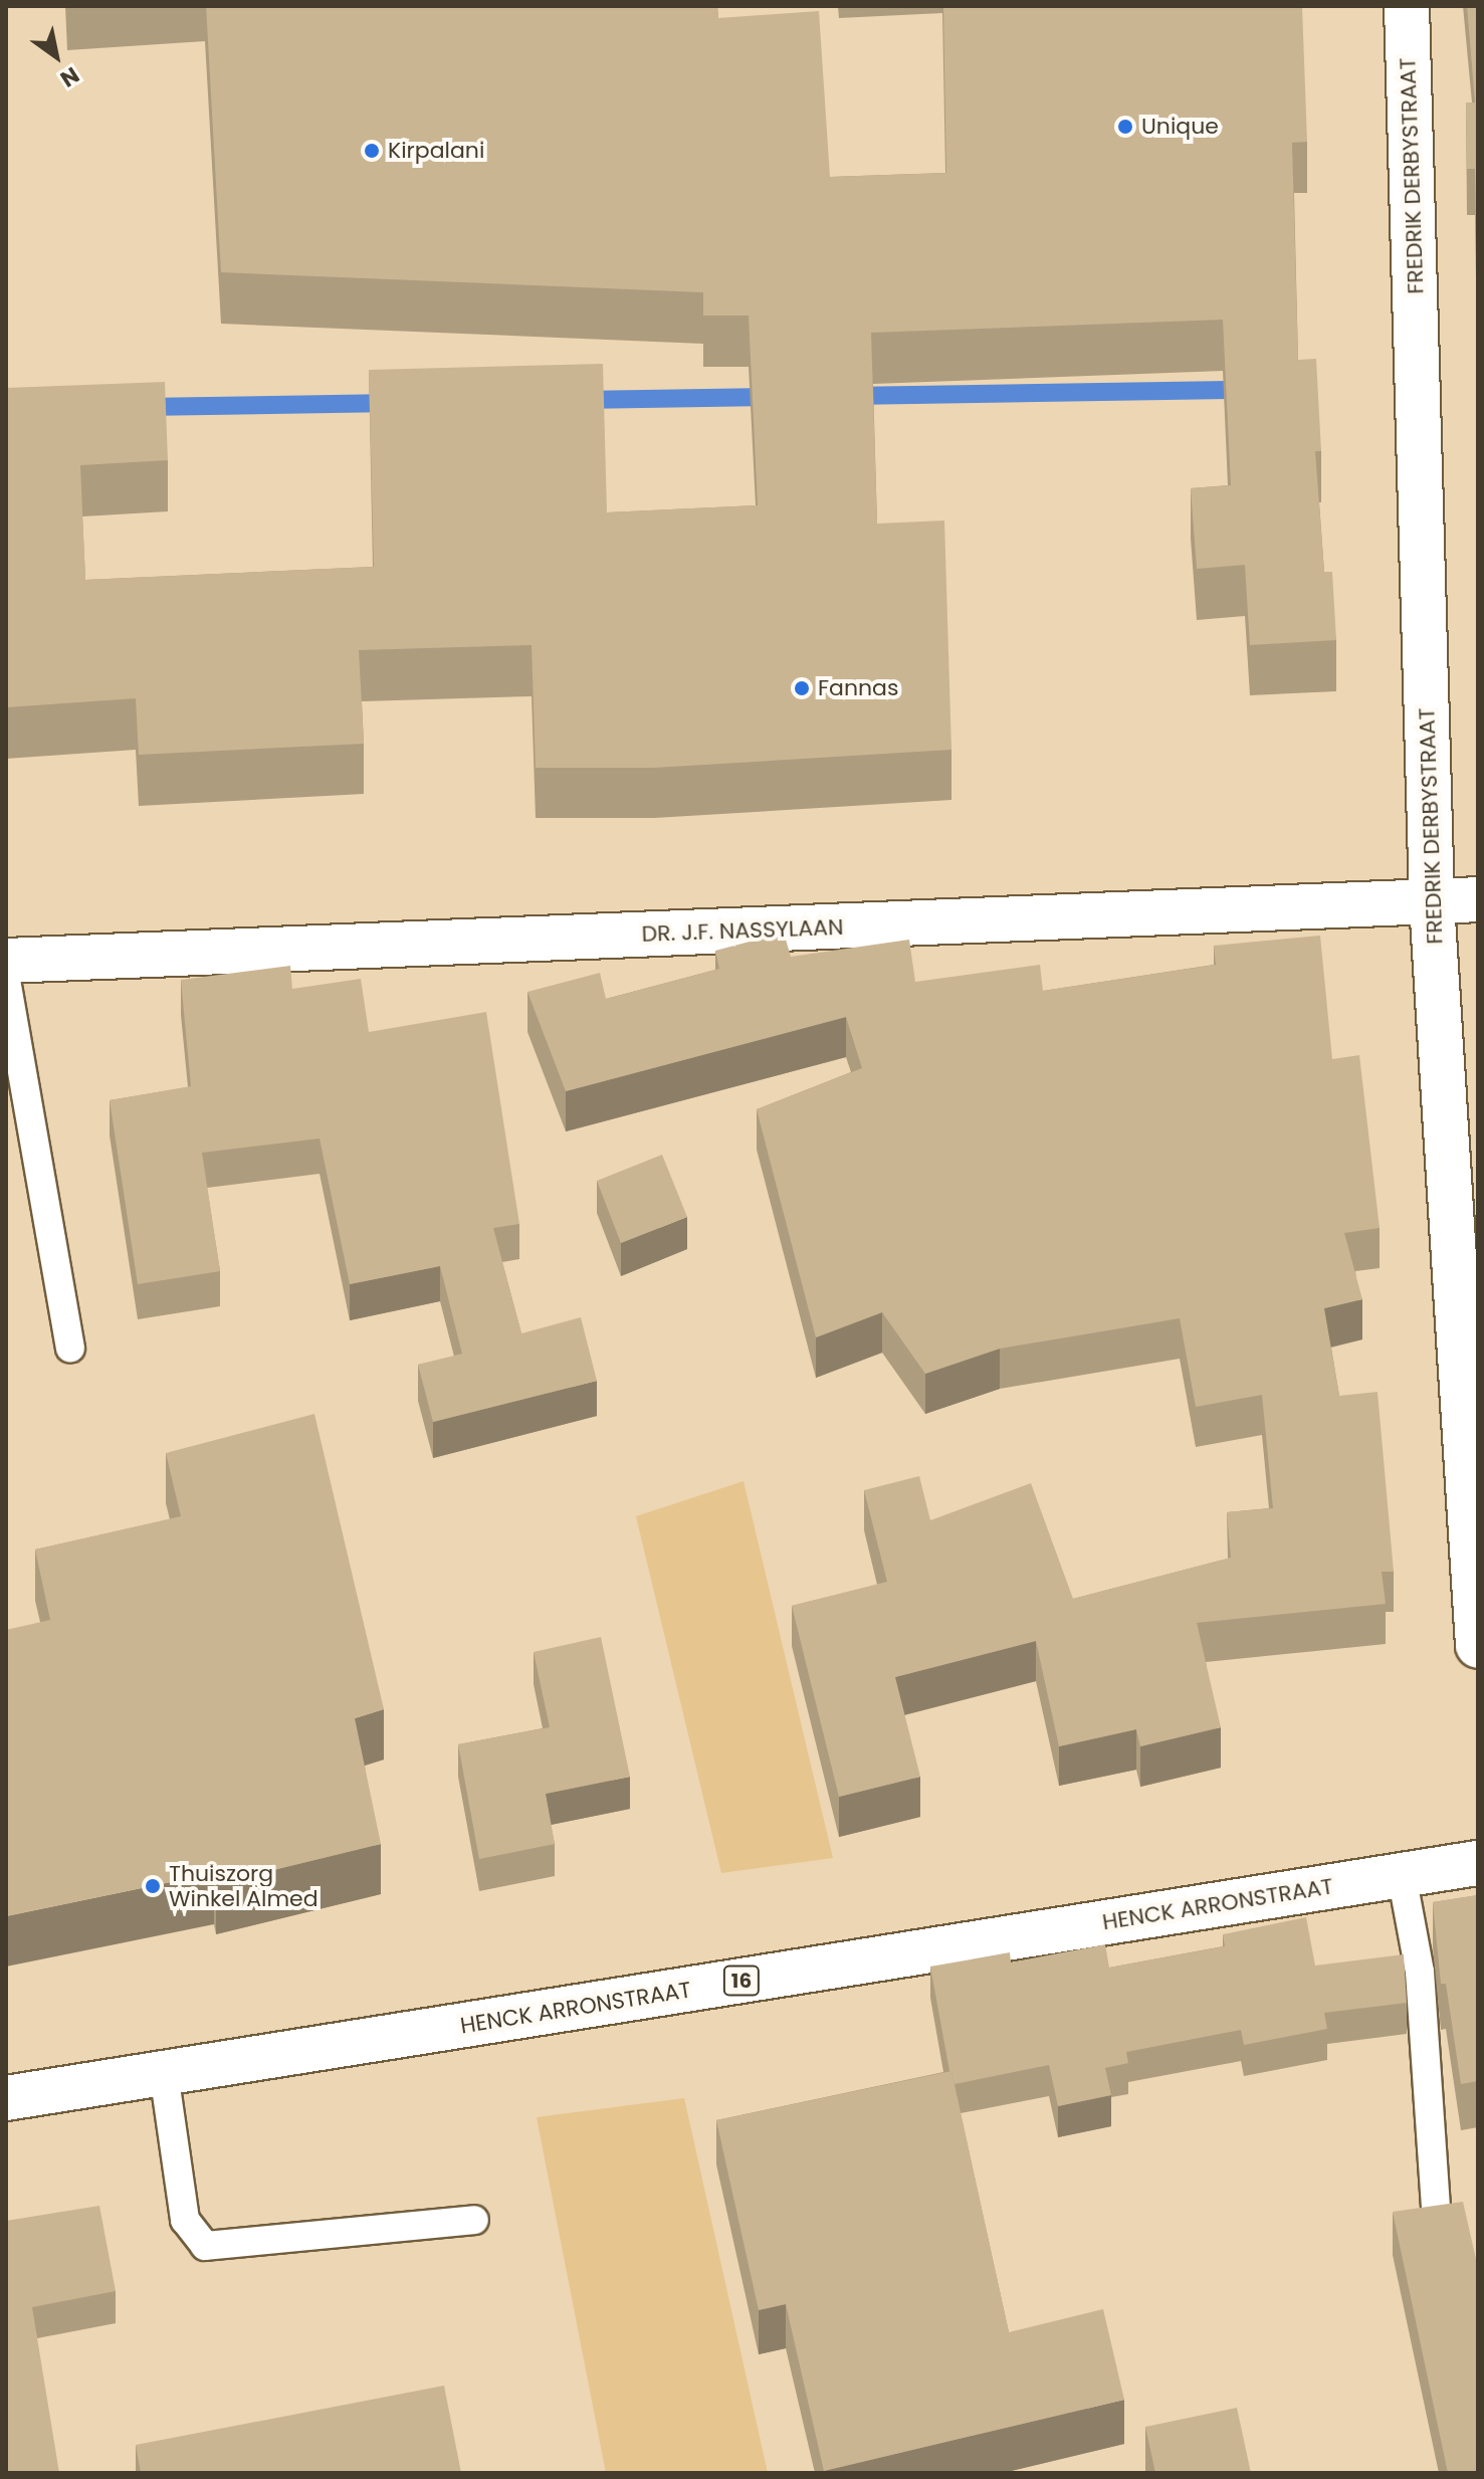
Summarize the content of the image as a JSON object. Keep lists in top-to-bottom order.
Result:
{
  "streets": {
    "main road": [
      "FREDRIK DERBYSTRAAT",
      "DR. J.F. NASSYLAAN",
      "HENCK ARRONSTRAAT",
      "16"
    ]
  },
  "crossings": [
    ["FREDRIK DERBYSTRAAT", "DR. J.F. NASSYLAAN"]
  ],
  "places": [
    "Unique",
    "Kirpalani",
    "Fannas",
    "Thuiszorg Winkel Almed"
  ],
  "north": "bottom right"
}
